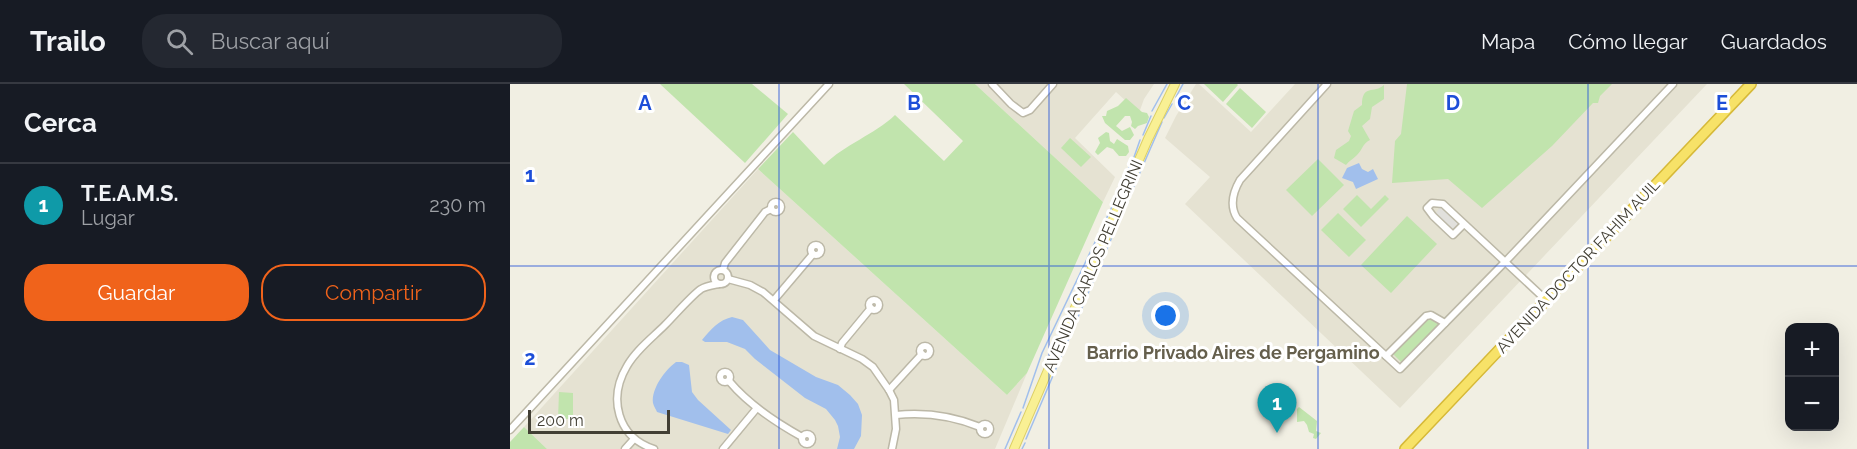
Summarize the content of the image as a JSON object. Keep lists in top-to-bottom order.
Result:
{
  "streets": {
    "highway": ["AVENIDA DOCTOR FAHIM AUIL"],
    "main road": ["AVENIDA CARLOS PELLEGRINI"]
  },
  "districts": ["Barrio Privado Aires de Pergamino"],
  "scale_bar": "200 m",
  "page": {
    "header": "Trailo",
    "search": "Buscar aquí",
    "nav": ["Mapa", "Cómo llegar", "Guardados"],
    "heading": "Cerca",
    "list": [
      {
        "mark": "1",
        "name": "T.E.A.M.S.",
        "note": "Lugar",
        "value": "230 m"
      }
    ],
    "buttons": ["Guardar", "Compartir"],
    "map_buttons": ["+", "−"],
    "pins": "1",
    "scale": "200 m"
  },
  "grid": {
    "columns": [
      "A",
      "B",
      "C",
      "D",
      "E"
    ],
    "rows": ["1", "2"]
  }
}
